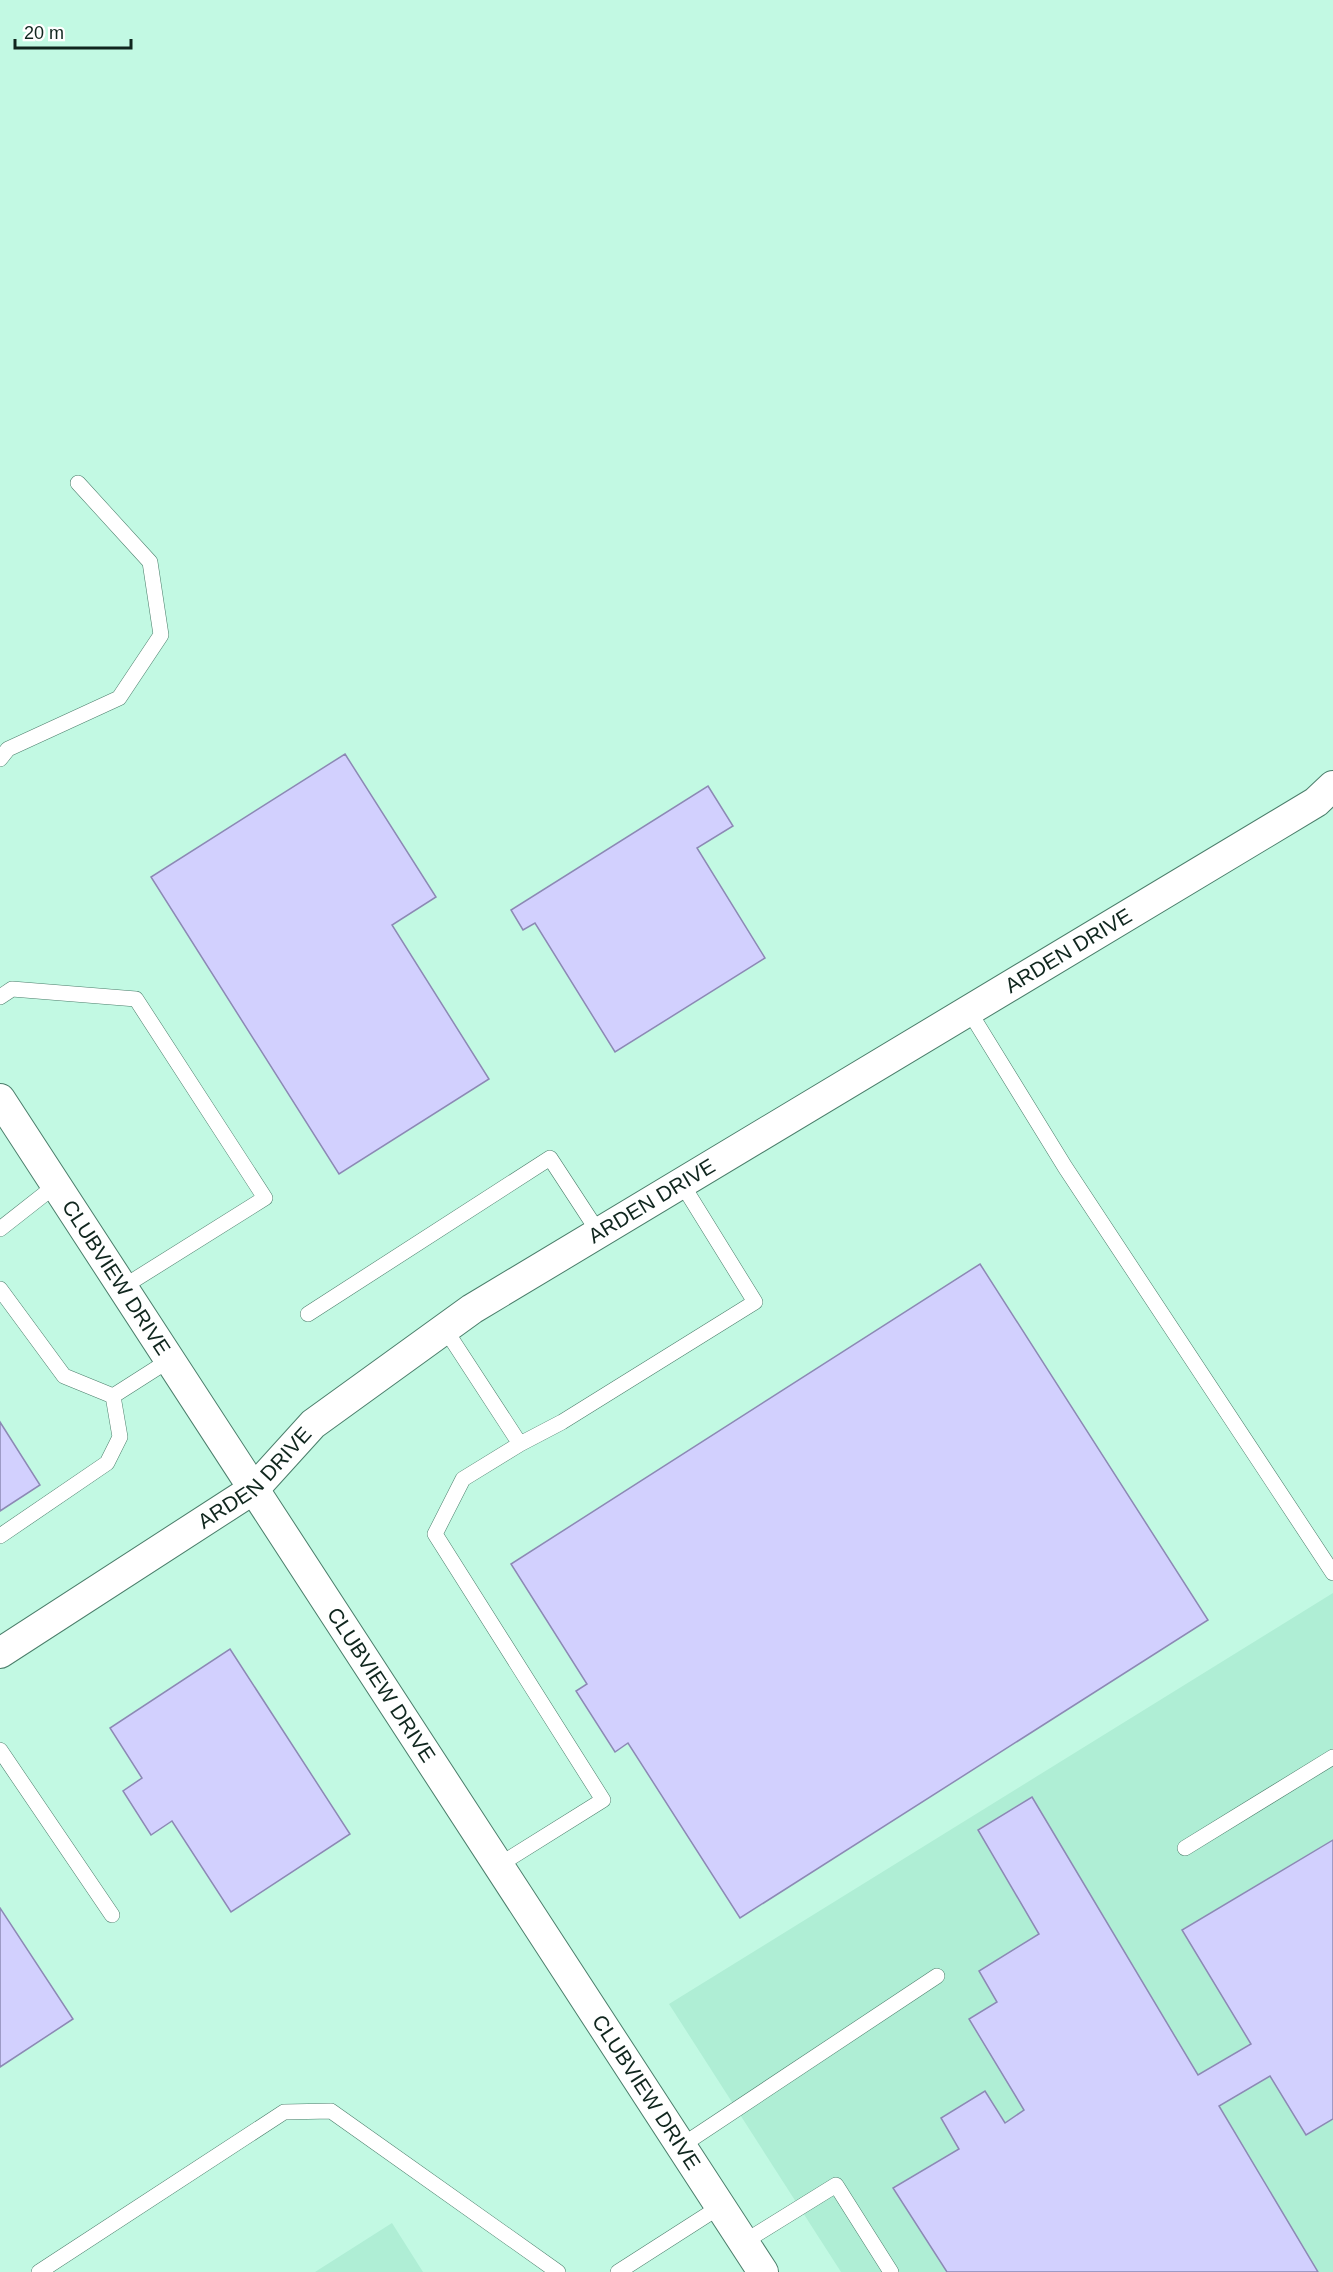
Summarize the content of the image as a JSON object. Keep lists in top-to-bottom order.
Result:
{
  "streets": {
    "street": ["ARDEN DRIVE", "CLUBVIEW DRIVE"]
  },
  "crossings": [
    ["ARDEN DRIVE", "CLUBVIEW DRIVE"]
  ],
  "scale_bar": "20 m"
}
